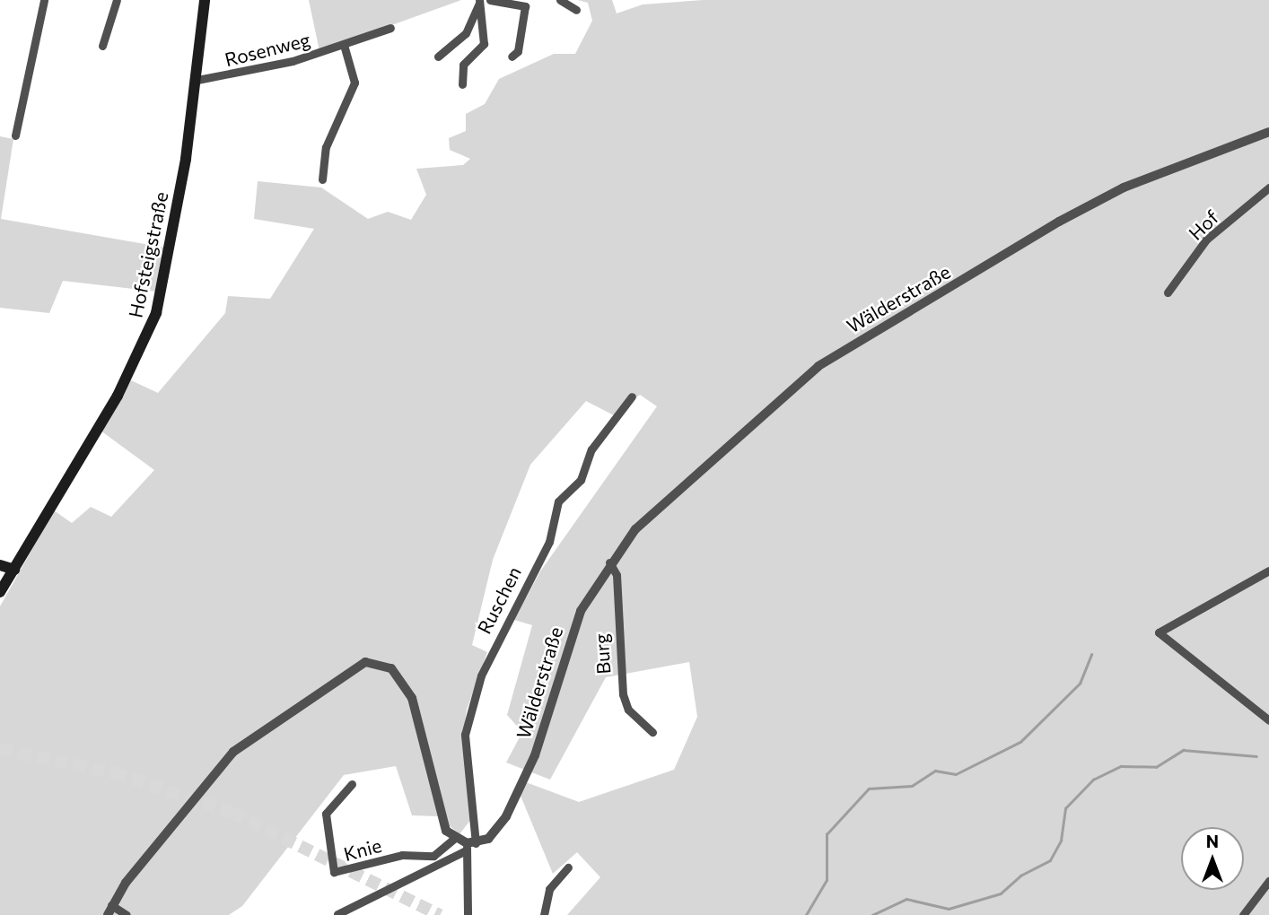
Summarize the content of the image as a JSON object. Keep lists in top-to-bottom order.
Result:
{
  "streets": {
    "main road": ["Hofsteigstraße"],
    "street": [
      "Rosenweg",
      "Hof",
      "Wälderstraße",
      "Ruschen",
      "Burg",
      "Knie"
    ]
  },
  "crossings": [
    ["Rosenweg", "Hofsteigstraße"],
    ["Wälderstraße", "Ruschen"],
    ["Wälderstraße", "Burg"]
  ],
  "north": "top"
}
